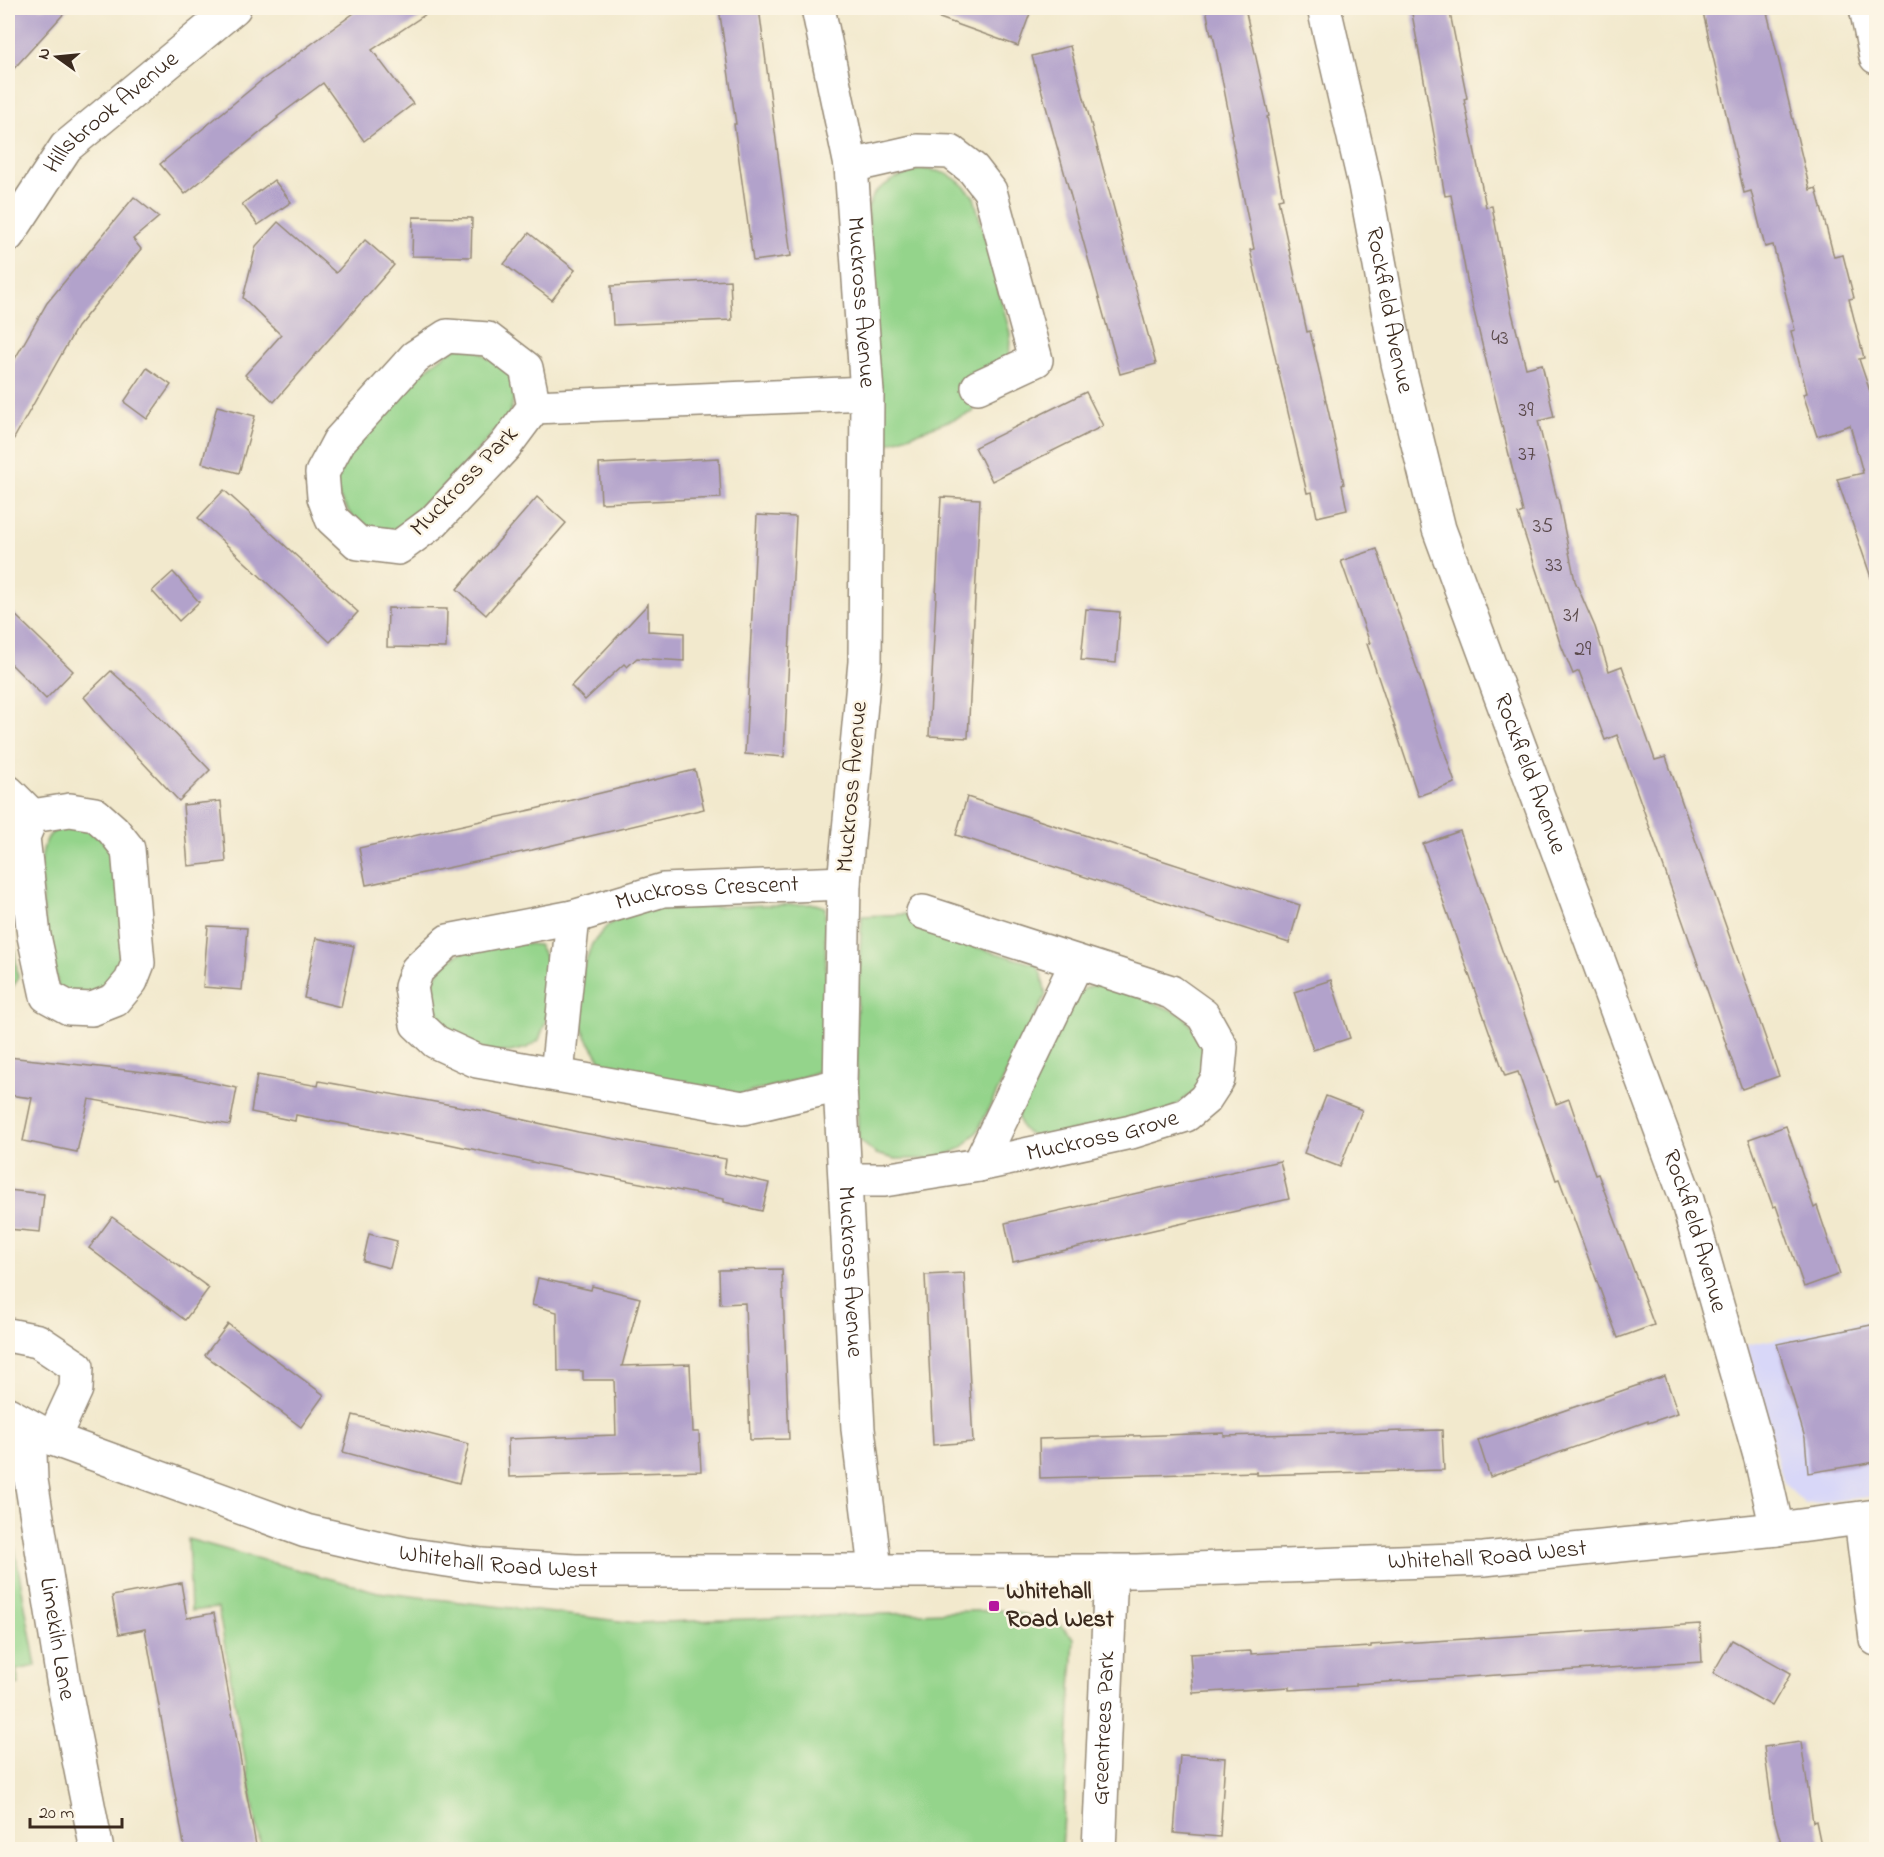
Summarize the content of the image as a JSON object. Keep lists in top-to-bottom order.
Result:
{
  "streets": {
    "street": [
      "Hillsbrook Avenue",
      "Muckross Avenue",
      "Rockfield Avenue",
      "Muckross Park",
      "Muckross Crescent",
      "Muckross Grove",
      "Whitehall Road West",
      "Limekiln Lane",
      "Greentrees Park"
    ]
  },
  "crossings": [
    ["Muckross Avenue", "Muckross Park"],
    ["Muckross Avenue", "Muckross Crescent"],
    ["Muckross Avenue", "Muckross Grove"],
    ["Muckross Avenue", "Whitehall Road West"],
    ["Rockfield Avenue", "Whitehall Road West"],
    ["Whitehall Road West", "Limekiln Lane"],
    ["Whitehall Road West", "Greentrees Park"]
  ],
  "places": {
    "transit": ["Whitehall Road West"]
  },
  "house_numbers": [
    "43",
    "39",
    "37",
    "35",
    "33",
    "31",
    "29"
  ],
  "scale_bar": "20 m",
  "north": "left"
}
